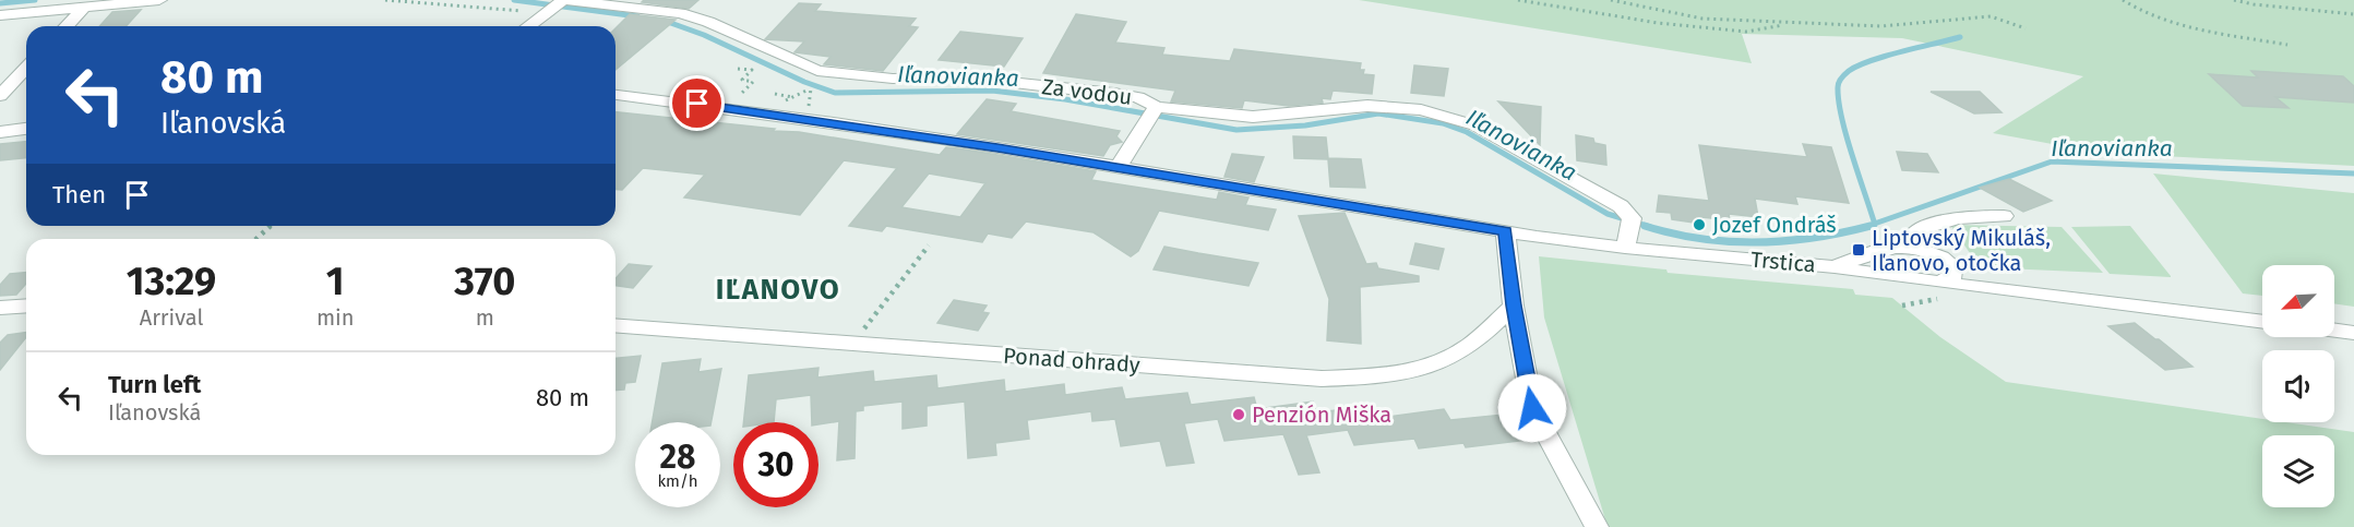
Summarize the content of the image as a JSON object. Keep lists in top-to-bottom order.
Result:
{
  "streets": {
    "street": ["Za vodou", "Trstica", "Ponad ohrady"]
  },
  "crossings": [
    ["Za vodou", "Trstica"]
  ],
  "districts": ["IĽANOVO"],
  "water": ["Iľanovianka"],
  "places": {
    "other": ["Jozef Ondráš", "Penzión Miška"],
    "transit": ["Liptovský Mikuláš, Iľanovo, otočka"]
  },
  "north": "bottom left",
  "page": {
    "turn": ["80 m", "Iľanovská"],
    "then": "Then",
    "eta": [
      "13:29",
      "Arrival",
      "1",
      "min",
      "370",
      "m"
    ],
    "list": [
      {
        "name": "Turn left",
        "note": "Iľanovská",
        "value": "80 m"
      }
    ],
    "speed": "28 km/h",
    "limit": "30"
  }
}
